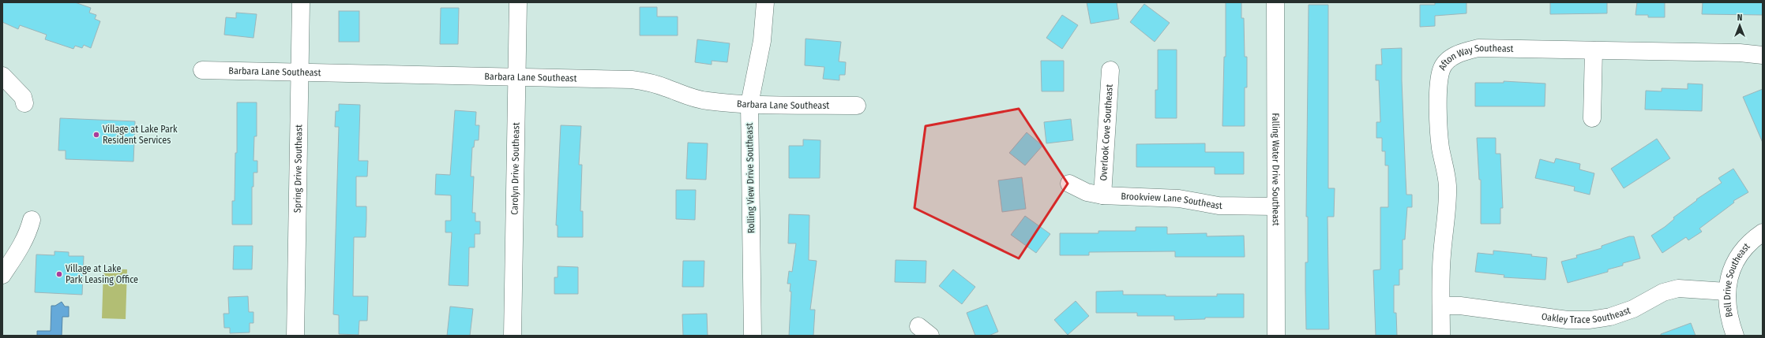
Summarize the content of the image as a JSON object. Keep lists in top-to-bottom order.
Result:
{
  "streets": {
    "street": [
      "Afton Way Southeast",
      "Barbara Lane Southeast",
      "Overlook Cove Southeast",
      "Spring Drive Southeast",
      "Carolyn Drive Southeast",
      "Falling Water Drive Southeast",
      "Rolling View Drive Southeast",
      "Brookview Lane Southeast",
      "Bell Drive Southeast",
      "Oakley Trace Southeast"
    ]
  },
  "crossings": [
    ["Afton Way Southeast", "Oakley Trace Southeast"],
    ["Barbara Lane Southeast", "Spring Drive Southeast"],
    ["Barbara Lane Southeast", "Carolyn Drive Southeast"],
    ["Barbara Lane Southeast", "Rolling View Drive Southeast"],
    ["Overlook Cove Southeast", "Brookview Lane Southeast"],
    ["Falling Water Drive Southeast", "Brookview Lane Southeast"],
    ["Bell Drive Southeast", "Oakley Trace Southeast"]
  ],
  "places": ["Village at Lake Park Resident Services", "Village at Lake Park Leasing Office"],
  "north": "top"
}
